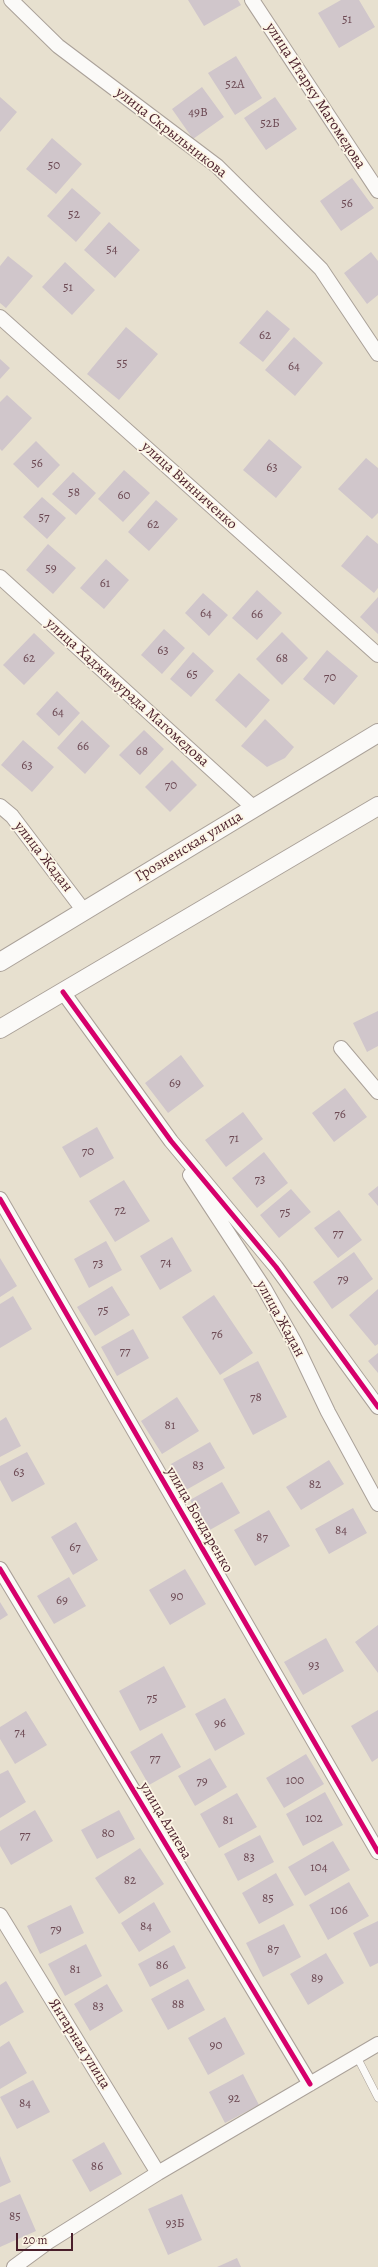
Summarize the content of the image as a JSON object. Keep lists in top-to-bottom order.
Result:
{
  "streets": {
    "street": [
      "улица Итарку Магомедова",
      "улица Скрыльникова",
      "улица Винниченко",
      "улица Хаджимурада Магомедова",
      "Грозненская улица",
      "улица Жадан",
      "улица Бондаренко",
      "улица Алиева",
      "Янтарная улица"
    ]
  },
  "crossings": [
    ["улица Хаджимурада Магомедова", "Грозненская улица"],
    ["Грозненская улица", "улица Жадан"]
  ],
  "house_numbers": [
    "51",
    "52А",
    "49В",
    "52Б",
    "50",
    "56",
    "52",
    "54",
    "51",
    "62",
    "55",
    "64",
    "56",
    "63",
    "58",
    "60",
    "57",
    "62",
    "59",
    "61",
    "64",
    "66",
    "63",
    "62",
    "68",
    "65",
    "70",
    "64",
    "66",
    "68",
    "63",
    "70",
    "69",
    "76",
    "71",
    "70",
    "73",
    "72",
    "75",
    "77",
    "74",
    "73",
    "79",
    "75",
    "76",
    "77",
    "78",
    "81",
    "83",
    "63",
    "82",
    "84",
    "87",
    "67",
    "90",
    "69",
    "93",
    "75",
    "96",
    "74",
    "77",
    "100",
    "79",
    "102",
    "81",
    "80",
    "77",
    "83",
    "104",
    "82",
    "85",
    "106",
    "84",
    "79",
    "87",
    "86",
    "81",
    "89",
    "88",
    "83",
    "90",
    "92",
    "84",
    "86",
    "85",
    "93Б"
  ],
  "scale_bar": "20 m"
}
